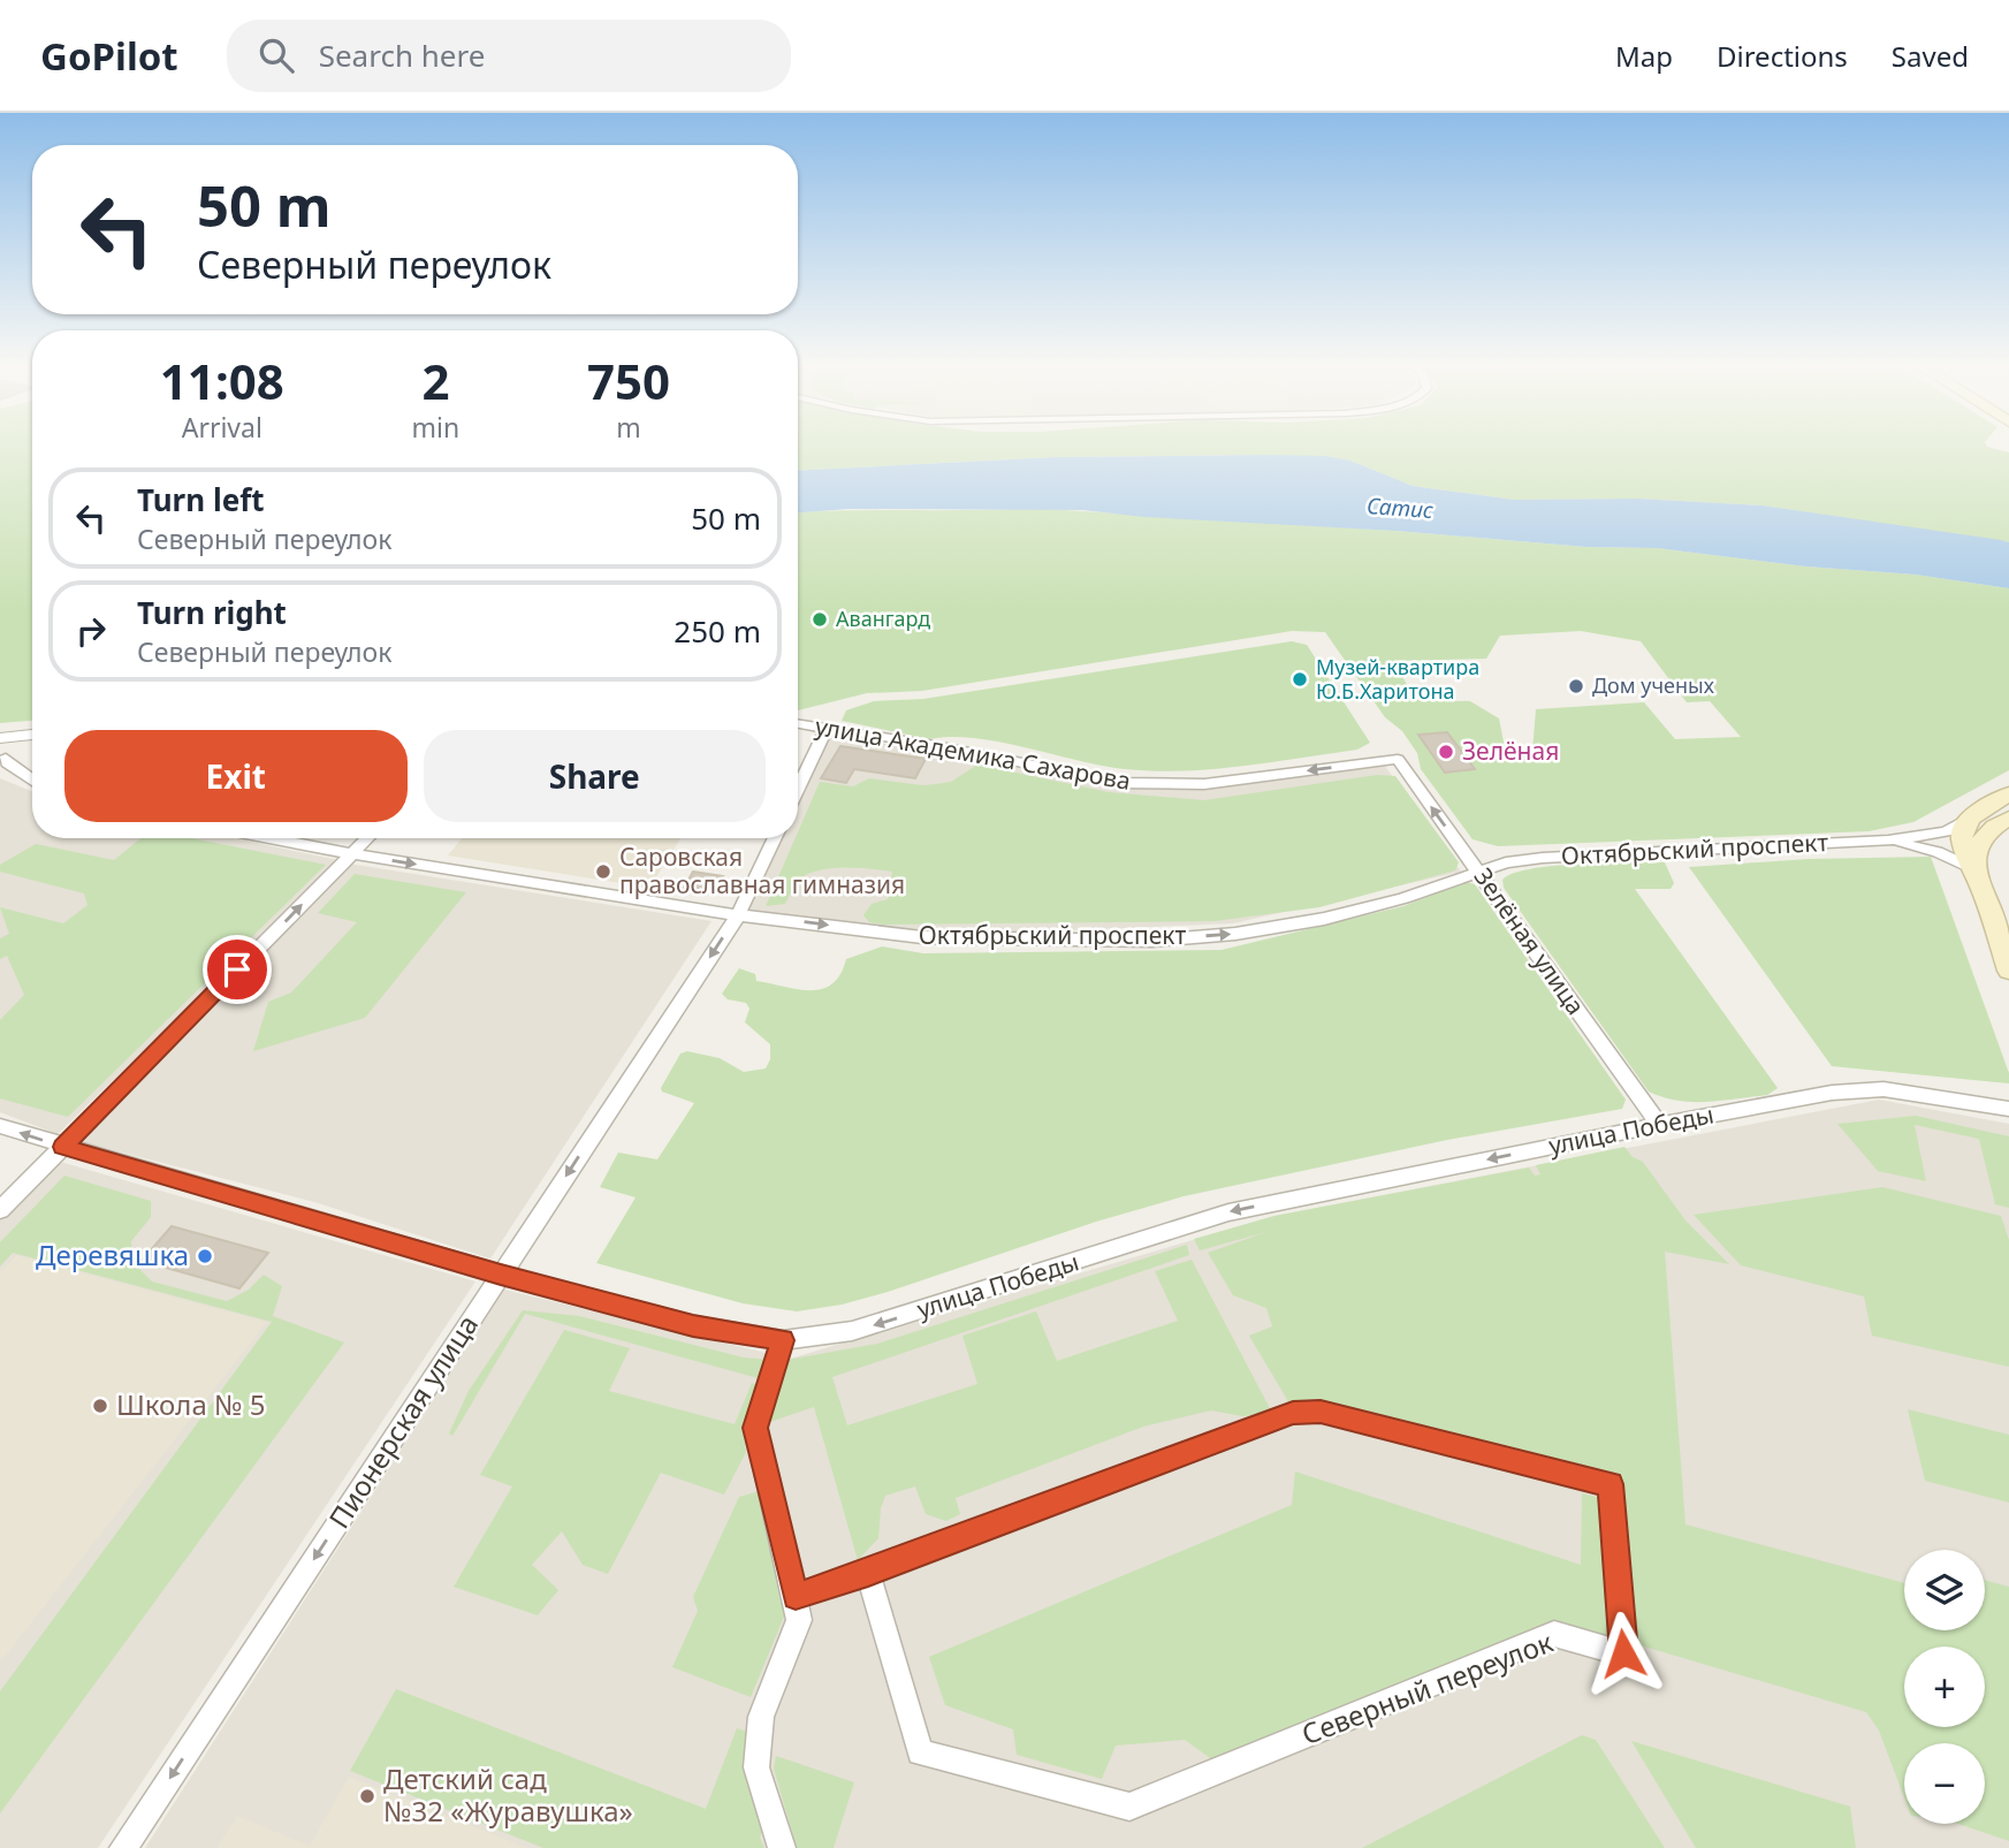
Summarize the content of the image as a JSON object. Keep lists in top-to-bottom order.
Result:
{
  "streets": {
    "street": [
      "улица Академика Сахарова",
      "Октябрьский проспект",
      "Зелёная улица",
      "улица Победы",
      "Пионерская улица",
      "Северный переулок"
    ]
  },
  "crossings": [
    ["улица Академика Сахарова", "Зелёная улица"],
    ["Октябрьский проспект", "Зелёная улица"],
    ["Октябрьский проспект", "Пионерская улица"],
    ["Зелёная улица", "улица Победы"],
    ["улица Победы", "Пионерская улица"]
  ],
  "one_way": [
    "улица Академика Сахарова",
    "Октябрьский проспект",
    "улица Победы",
    "Пионерская улица"
  ],
  "water": ["Сатис"],
  "places": [
    "Авангард",
    "Музей-квартира Ю.Б.Харитона",
    "Дом ученых",
    "Зелёная",
    "Саровская православная гимназия",
    "Деревяшка",
    "Школа № 5",
    "Детский сад №32 «Журавушка»"
  ],
  "page": {
    "header": "GoPilot",
    "search": "Search here",
    "nav": ["Map", "Directions", "Saved"],
    "turn": ["50 m", "Северный переулок"],
    "eta": [
      "11:08",
      "Arrival",
      "2",
      "min",
      "750",
      "m"
    ],
    "list": [
      {
        "name": "Turn left",
        "note": "Северный переулок",
        "value": "50 m"
      },
      {
        "name": "Turn right",
        "note": "Северный переулок",
        "value": "250 m"
      }
    ],
    "buttons": ["Exit", "Share"],
    "map_buttons": ["+", "−"]
  }
}
